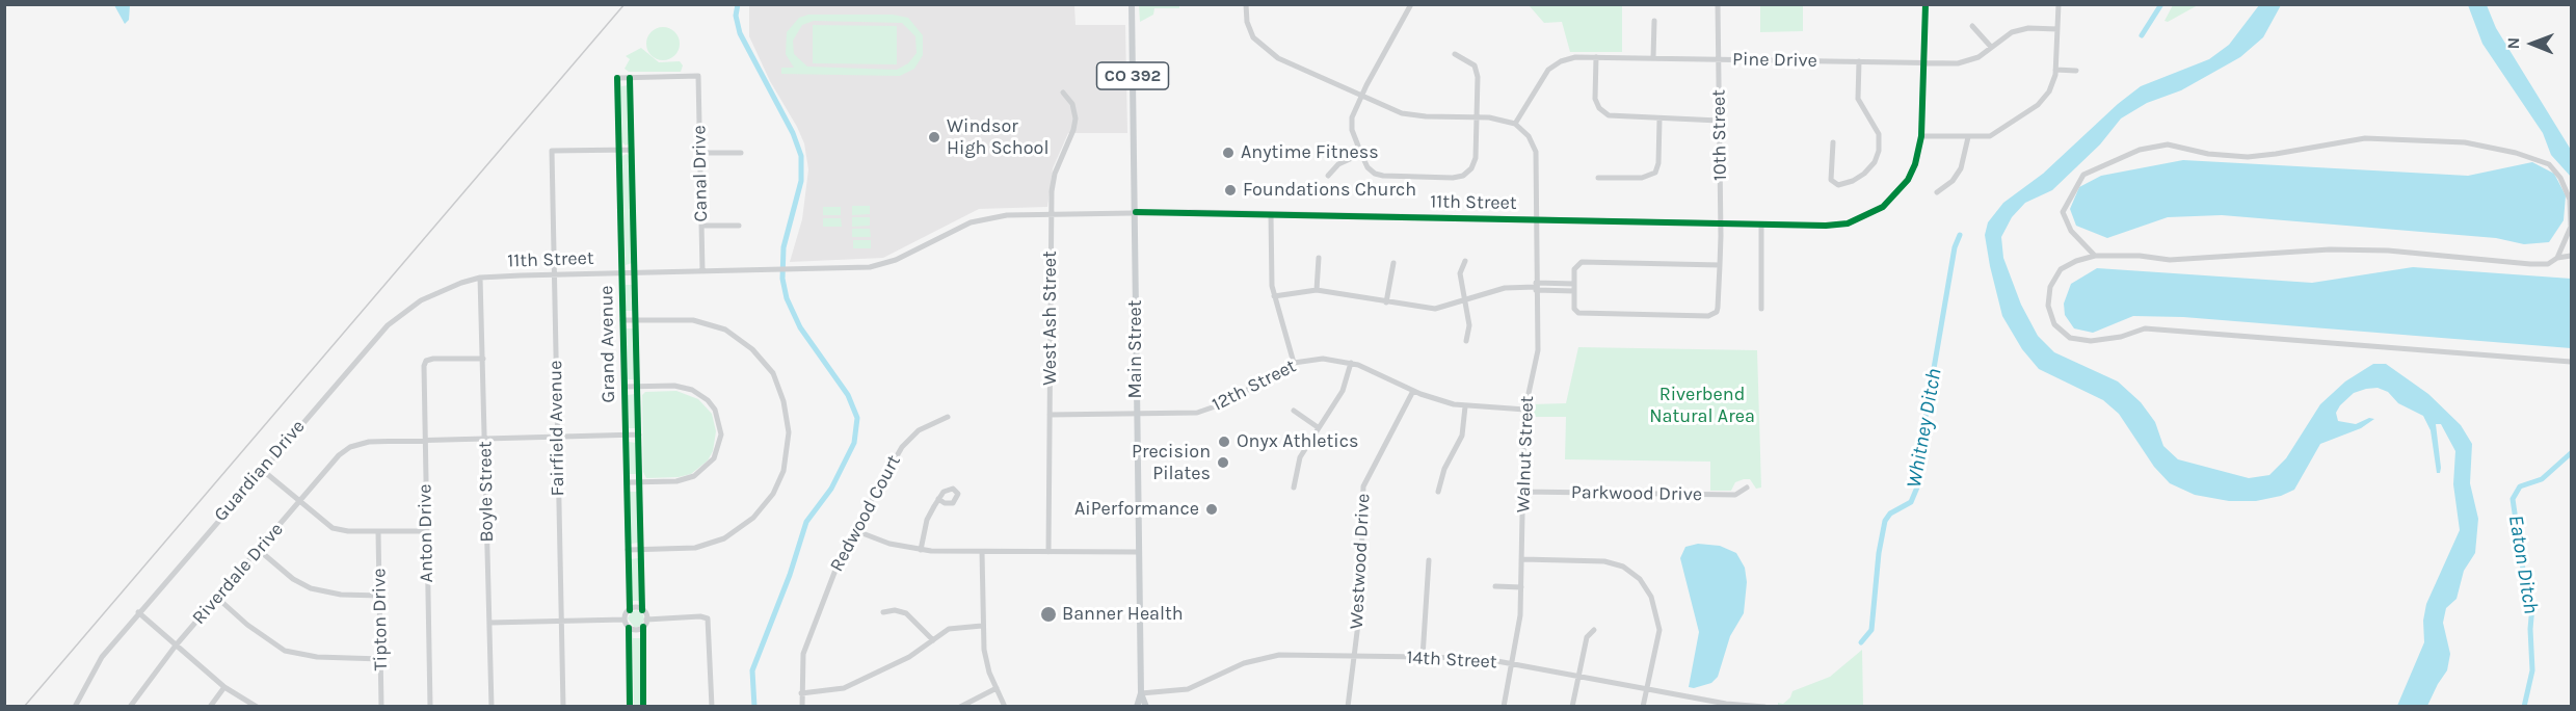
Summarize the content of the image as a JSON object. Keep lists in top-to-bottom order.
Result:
{
  "streets": {
    "main road": ["CO 392", "Main Street"],
    "street": [
      "Pine Drive",
      "10th Street",
      "Canal Drive",
      "11th Street",
      "West Ash Street",
      "Grand Avenue",
      "12th Street",
      "Fairfield Avenue",
      "Walnut Street",
      "Guardian Drive",
      "Boyle Street",
      "Parkwood Drive",
      "Redwood Court",
      "Anton Drive",
      "Westwood Drive",
      "Riverdale Drive",
      "Tipton Drive",
      "14th Street"
    ]
  },
  "crossings": [
    ["Pine Drive", "10th Street"],
    ["Pine Drive", "11th Street"],
    ["Pine Drive", "Walnut Street"],
    ["10th Street", "11th Street"],
    ["Canal Drive", "11th Street"],
    ["Canal Drive", "Grand Avenue"],
    ["11th Street", "West Ash Street"],
    ["11th Street", "Grand Avenue"],
    ["11th Street", "Main Street"],
    ["11th Street", "Fairfield Avenue"],
    ["11th Street", "Walnut Street"],
    ["11th Street", "Guardian Drive"],
    ["11th Street", "Boyle Street"],
    ["West Ash Street", "12th Street"],
    ["Grand Avenue", "Fairfield Avenue"],
    ["Main Street", "12th Street"],
    ["Main Street", "14th Street"],
    ["12th Street", "Walnut Street"],
    ["12th Street", "Westwood Drive"],
    ["Walnut Street", "Parkwood Drive"],
    ["Walnut Street", "14th Street"],
    ["Guardian Drive", "Boyle Street"],
    ["Boyle Street", "Anton Drive"],
    ["Anton Drive", "Riverdale Drive"],
    ["Westwood Drive", "14th Street"]
  ],
  "water": ["Whitney Ditch", "Eaton Ditch"],
  "parks": ["Riverbend Natural Area"],
  "places": [
    "Windsor High School",
    "Anytime Fitness",
    "Foundations Church",
    "Onyx Athletics",
    "Precision Pilates",
    "AiPerformance",
    "Banner Health"
  ],
  "north": "left"
}
